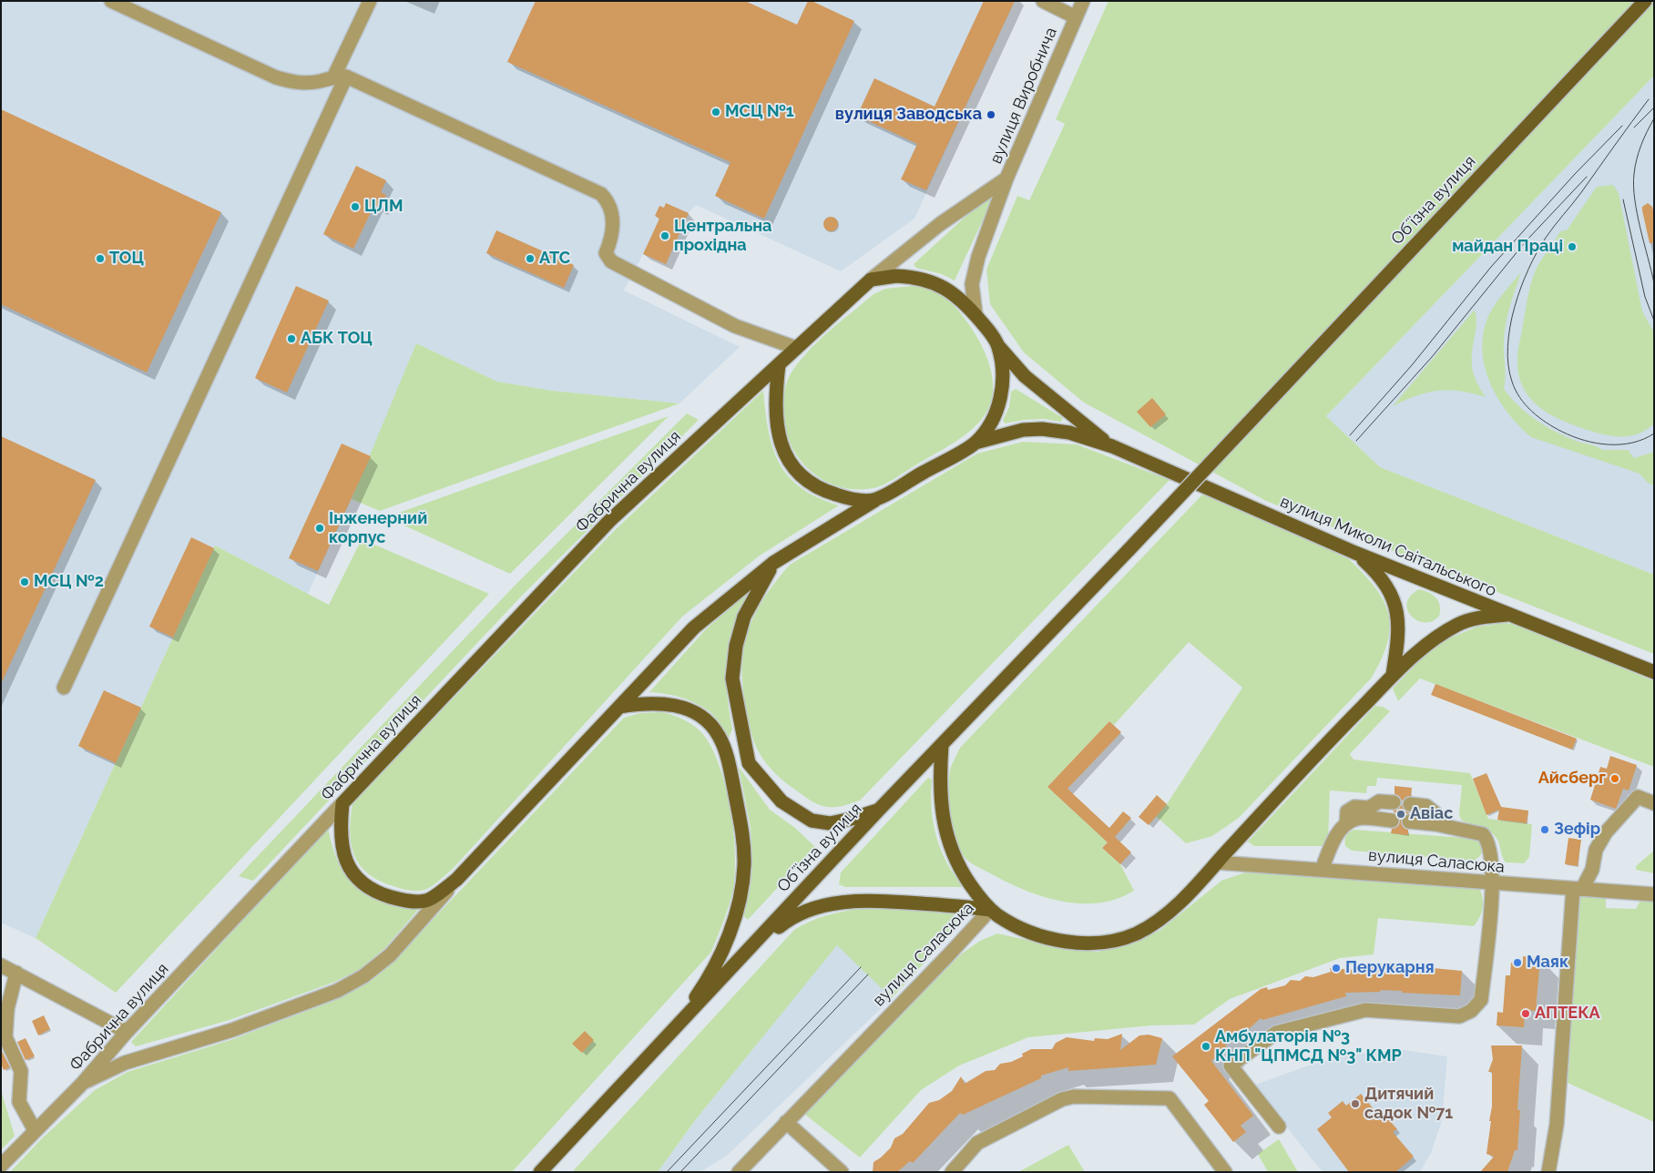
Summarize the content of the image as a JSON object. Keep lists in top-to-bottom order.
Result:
{
  "streets": {
    "main road": [
      "Обʼїзна вулиця",
      "Фабрична вулиця",
      "вулиця Миколи Світальського",
      "вулиця Саласюка"
    ],
    "street": ["вулиця Виробнича"]
  },
  "crossings": [
    ["вулиця Миколи Світальського", "вулиця Саласюка"]
  ],
  "places": [
    "МСЦ №1",
    "вулиця Заводська",
    "ЦЛМ",
    "Центральна прохідна",
    "майдан Праці",
    "ТОЦ",
    "АТС",
    "АБК ТОЦ",
    "Інженерний корпус",
    "МСЦ №2",
    "Айсберг",
    "Авіас",
    "Зефір",
    "Маяк",
    "Перукарня",
    "АПТЕКА",
    "Амбулаторія №3 КНП \"ЦПМСД №3\" КМР",
    "Дитячий садок №71"
  ]
}
